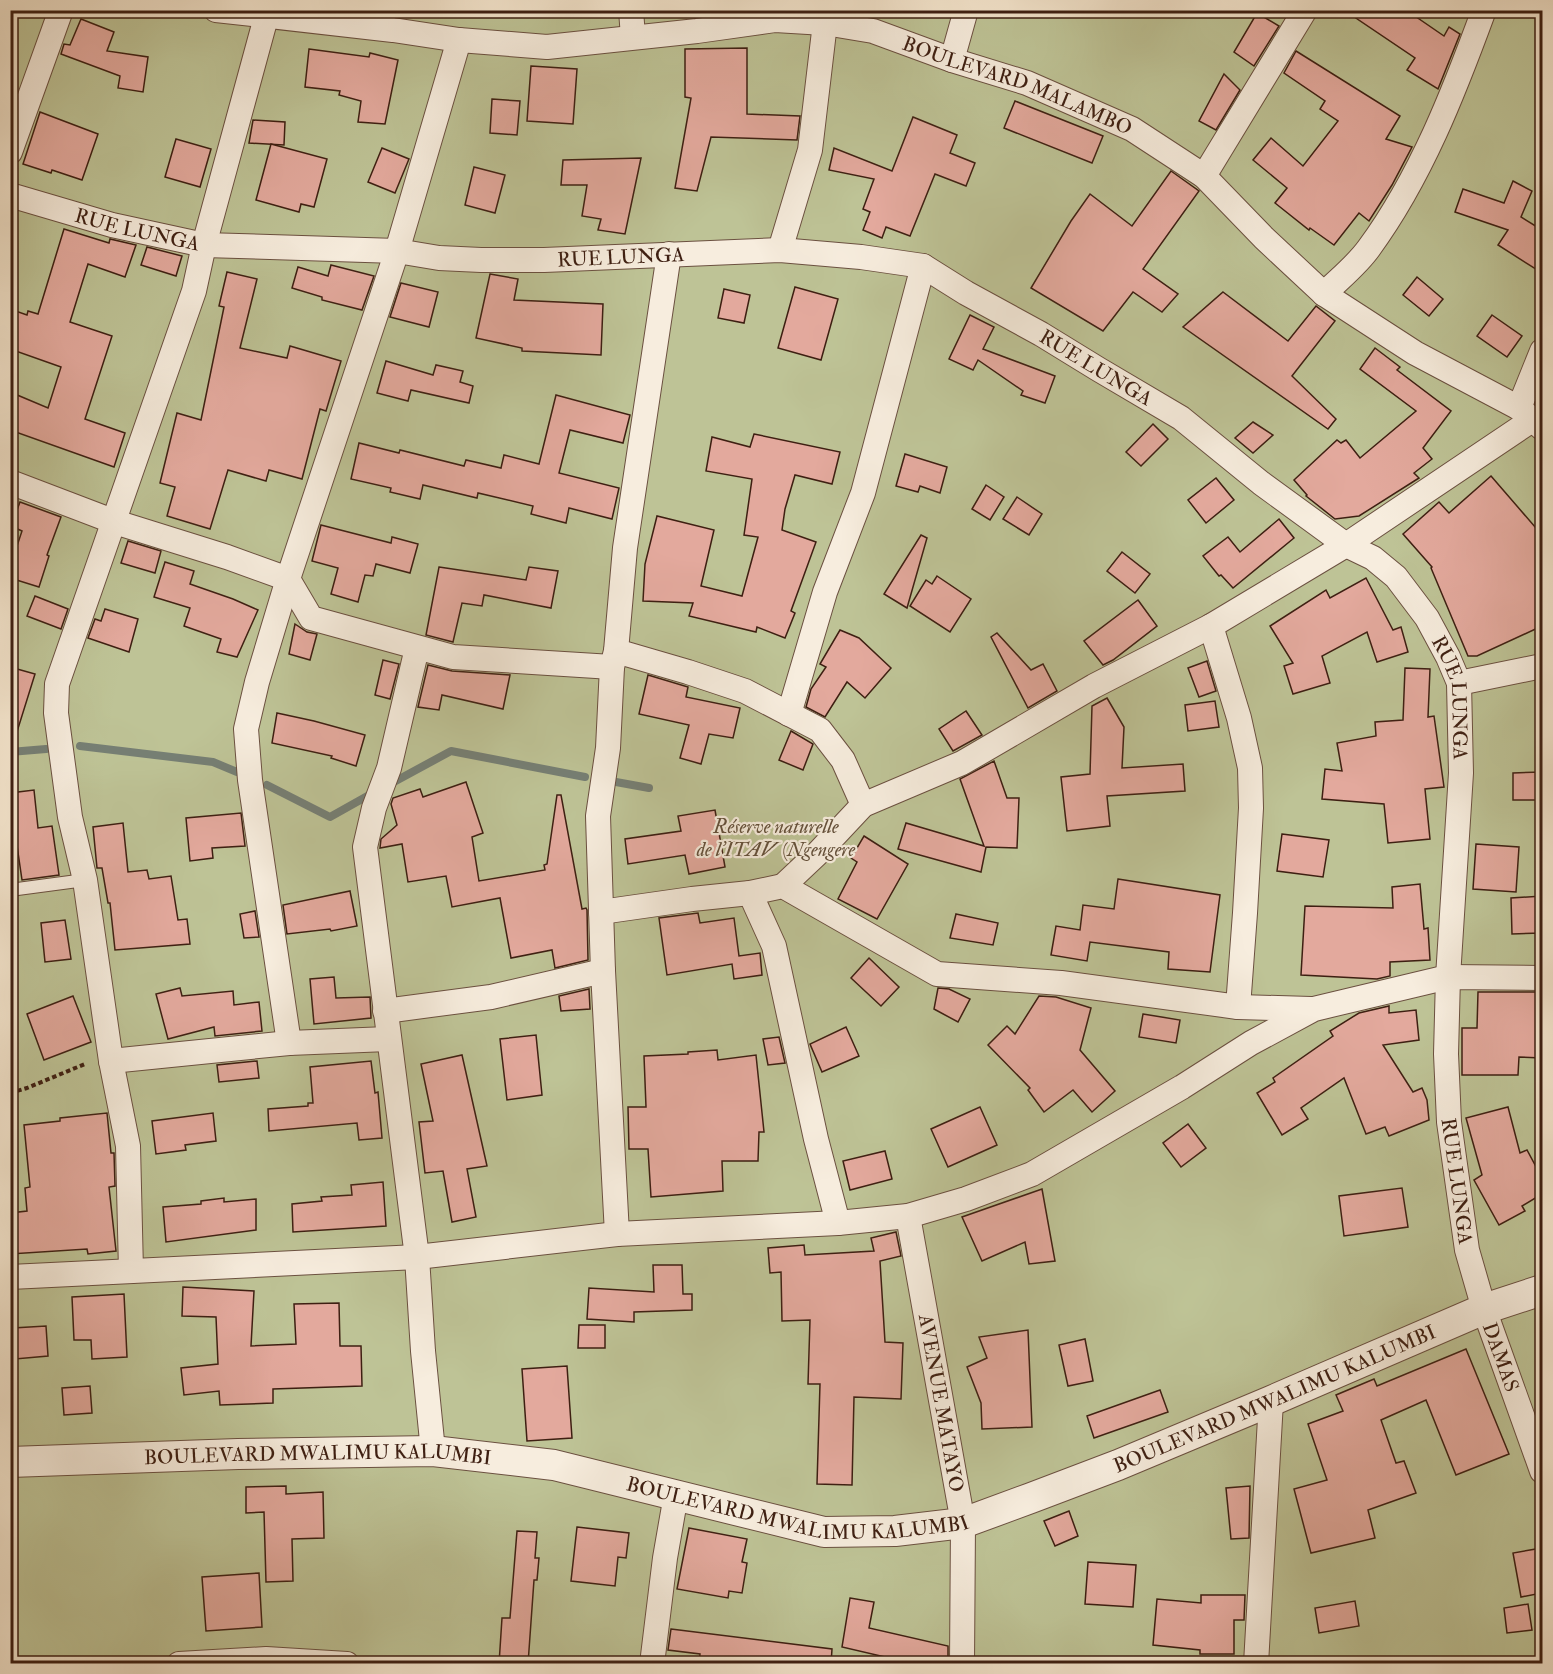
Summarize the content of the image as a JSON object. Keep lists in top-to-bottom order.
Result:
{
  "streets": {
    "street": [
      "BOULEVARD MALAMBO",
      "RUE LUNGA",
      "DAMAS",
      "BOULEVARD MWALIMU KALUMBI",
      "AVENUE MATAYO"
    ]
  },
  "crossings": [
    ["RUE LUNGA", "DAMAS"],
    ["RUE LUNGA", "BOULEVARD MWALIMU KALUMBI"],
    ["DAMAS", "BOULEVARD MWALIMU KALUMBI"],
    ["BOULEVARD MWALIMU KALUMBI", "AVENUE MATAYO"]
  ],
  "parks": ["Réserve naturelle de l'ITAV (Ngengere"]
}
